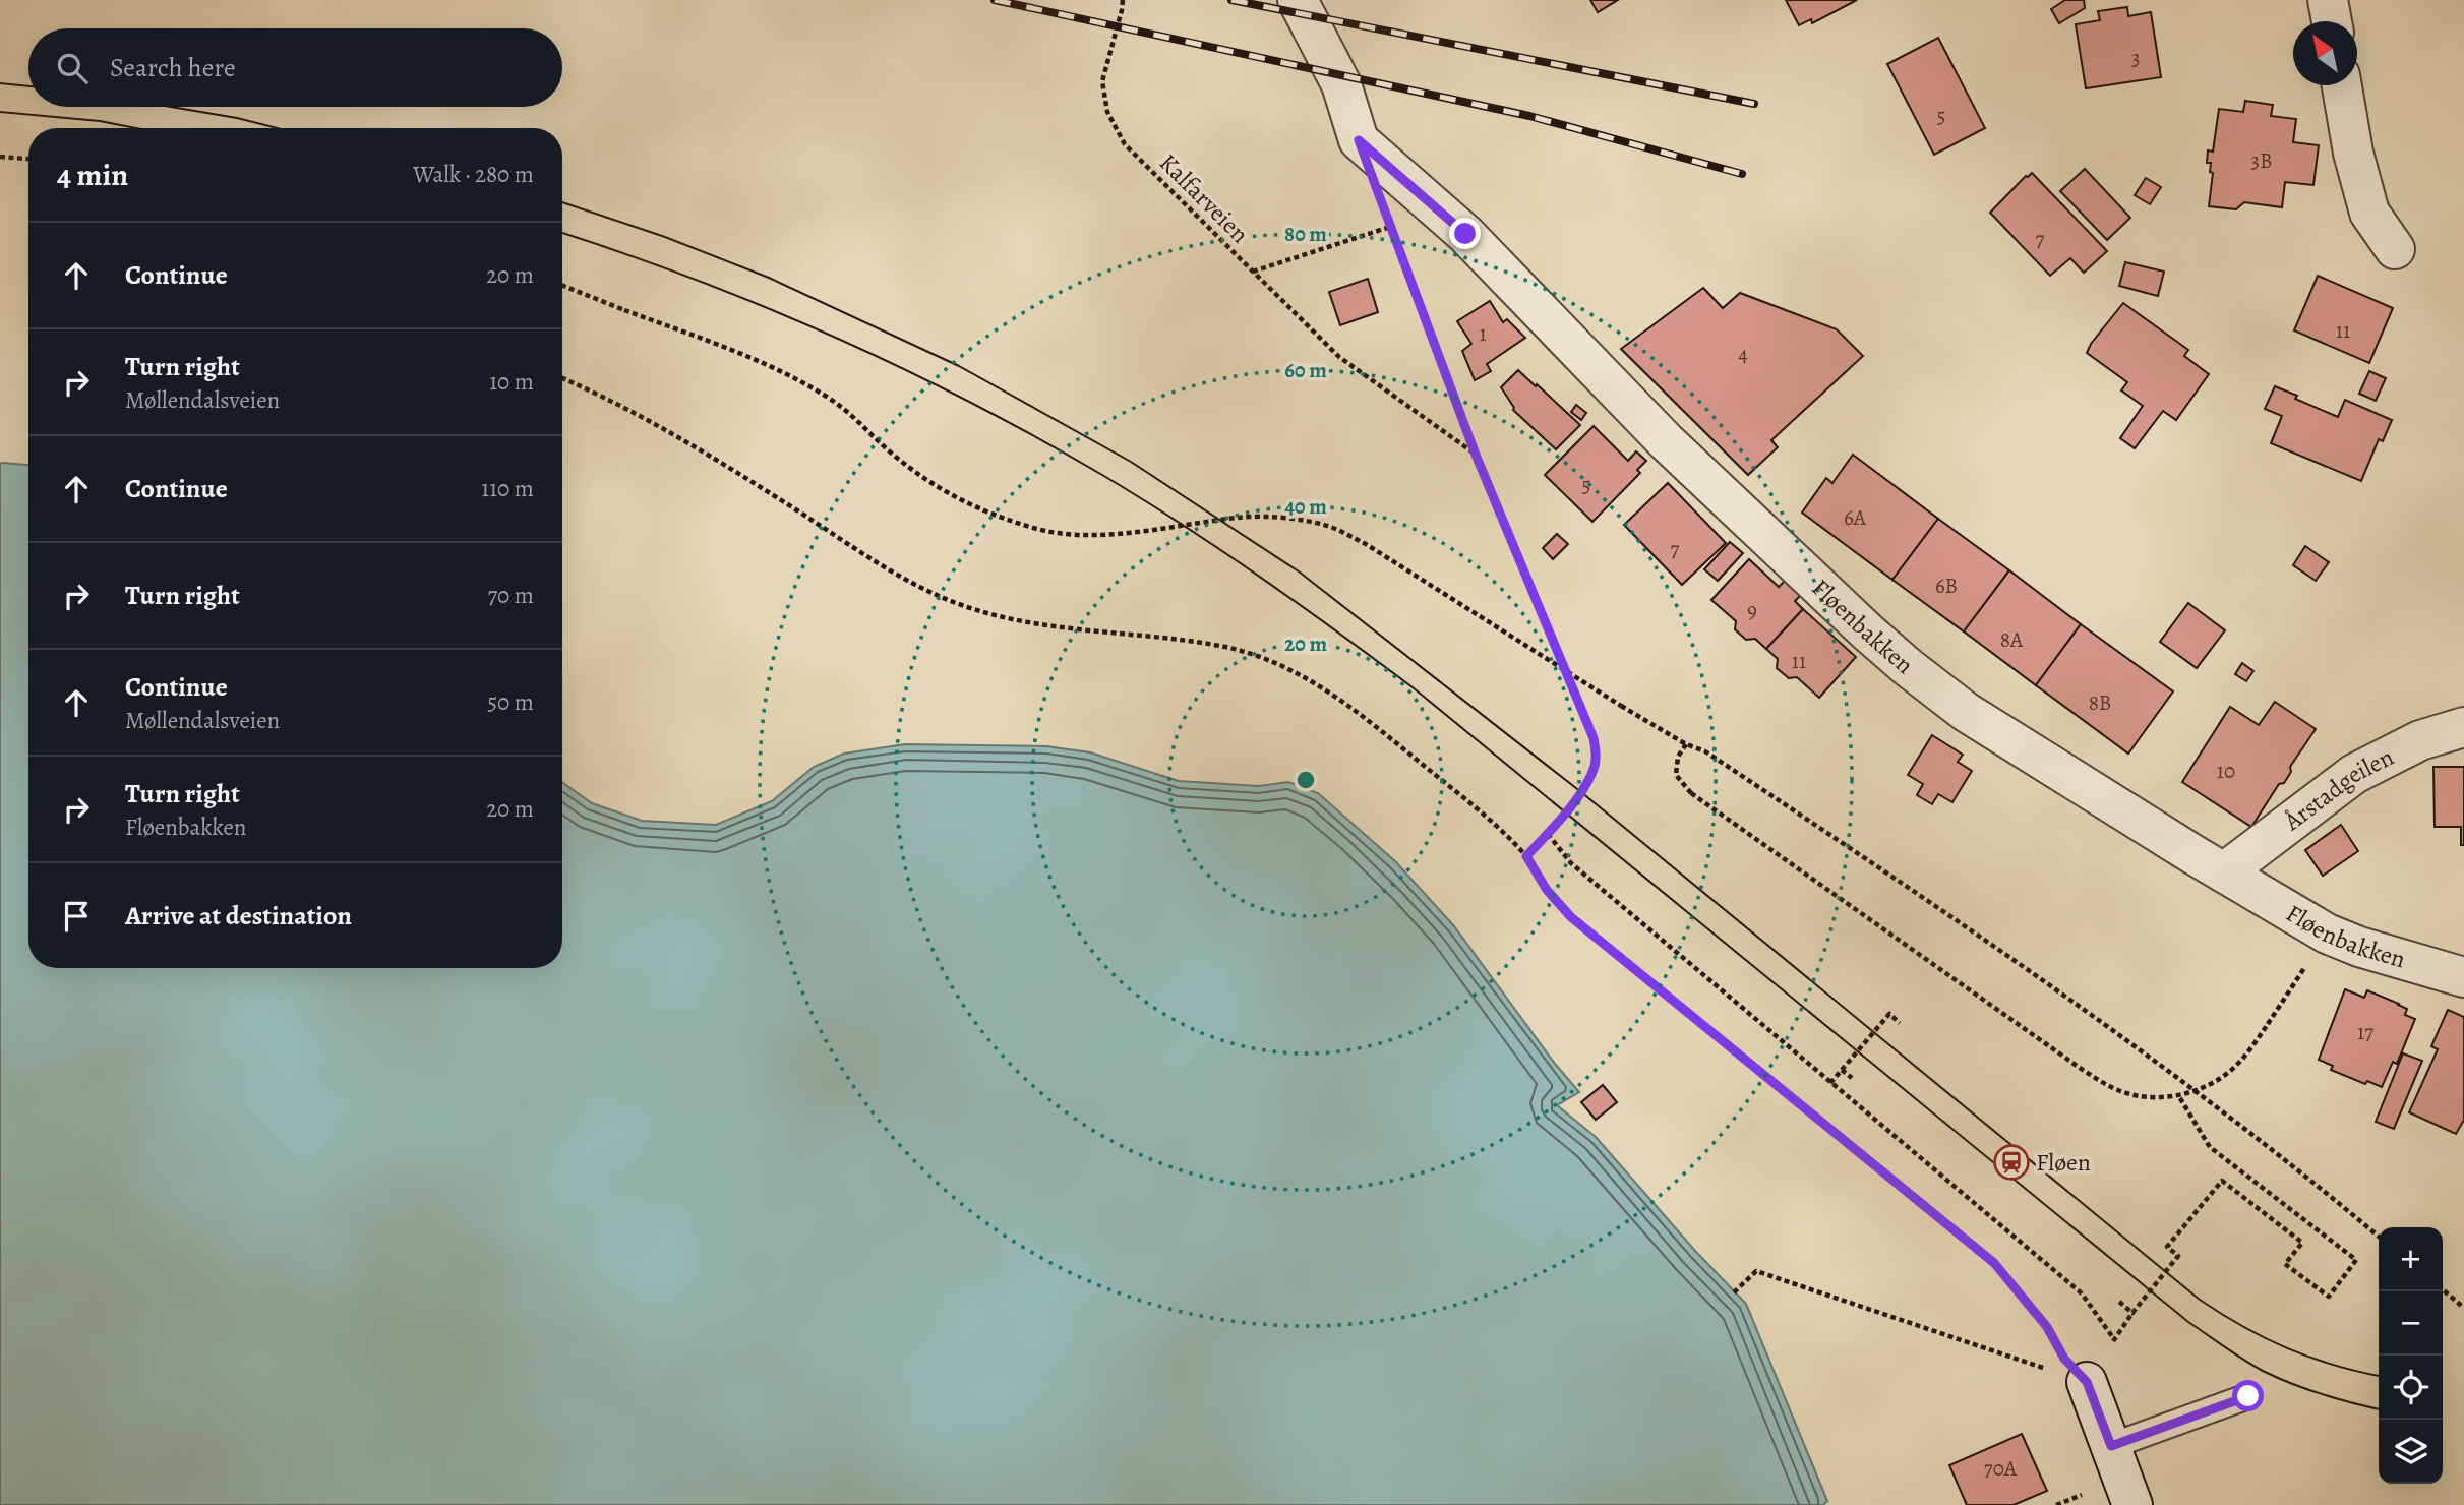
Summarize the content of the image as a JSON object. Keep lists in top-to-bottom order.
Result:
{
  "streets": {
    "street": ["Fløenbakken", "Årstadgeilen"],
    "path": ["Kalfarveien"]
  },
  "crossings": [
    ["Fløenbakken", "Årstadgeilen"]
  ],
  "places": {
    "station": ["Fløen"]
  },
  "house_numbers": [
    "3",
    "5",
    "3B",
    "7",
    "11",
    "1",
    "4",
    "5",
    "6A",
    "7",
    "6B",
    "9",
    "8A",
    "11",
    "8B",
    "10",
    "17",
    "70A"
  ],
  "north": "top left",
  "page": {
    "search": "Search here",
    "heading": ["4 min", "Walk · 280 m"],
    "list": [
      ["Continue", "20 m"],
      ["Turn right", "Møllendalsveien", "10 m"],
      ["Continue", "110 m"],
      ["Turn right", "70 m"],
      ["Continue", "Møllendalsveien", "50 m"],
      ["Turn right", "Fløenbakken", "20 m"],
      "Arrive at destination"
    ],
    "map_buttons": ["+", "−"]
  },
  "rings": [
    "80 m",
    "60 m",
    "40 m",
    "20 m"
  ]
}
